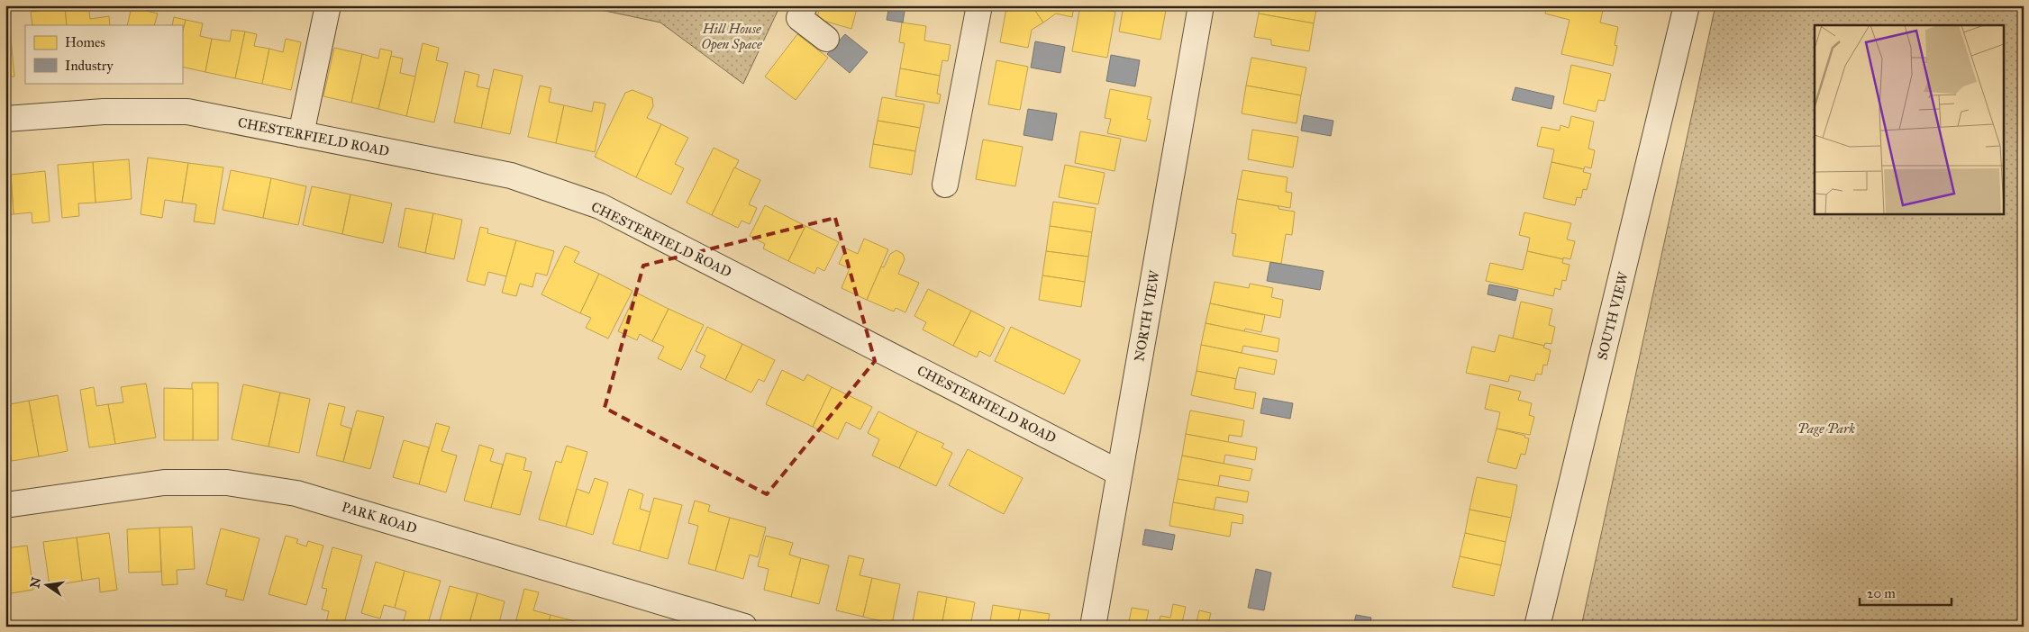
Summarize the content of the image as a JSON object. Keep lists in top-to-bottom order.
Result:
{
  "streets": {
    "street": [
      "CHESTERFIELD ROAD",
      "NORTH VIEW",
      "SOUTH VIEW",
      "PARK ROAD"
    ]
  },
  "crossings": [
    ["CHESTERFIELD ROAD", "NORTH VIEW"]
  ],
  "parks": ["Hill House Open Space", "Page Park"],
  "legend": ["Homes", "Industry"],
  "scale_bar": "20 m",
  "north": "left"
}
